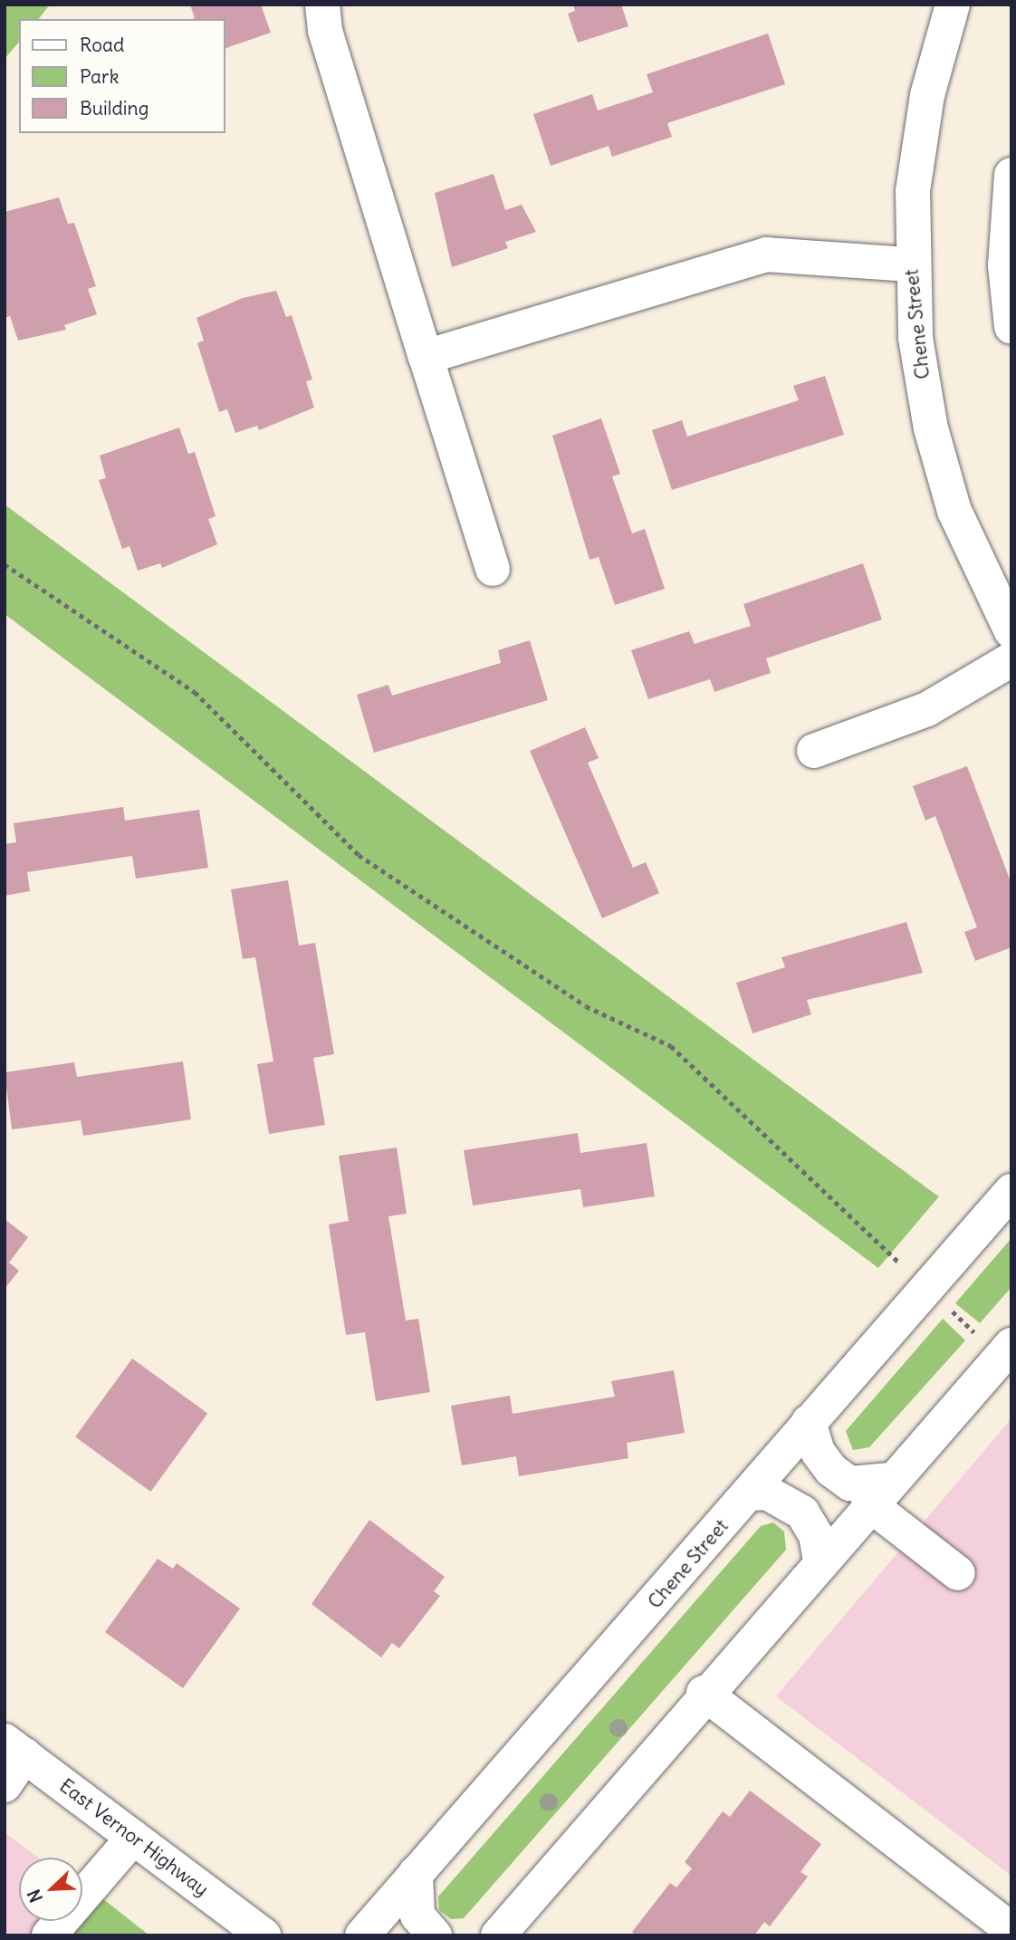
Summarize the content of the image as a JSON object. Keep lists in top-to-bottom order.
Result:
{
  "streets": {
    "street": ["Chene Street", "East Vernor Highway"]
  },
  "legend": ["Road", "Park", "Building"],
  "north": "bottom left"
}
